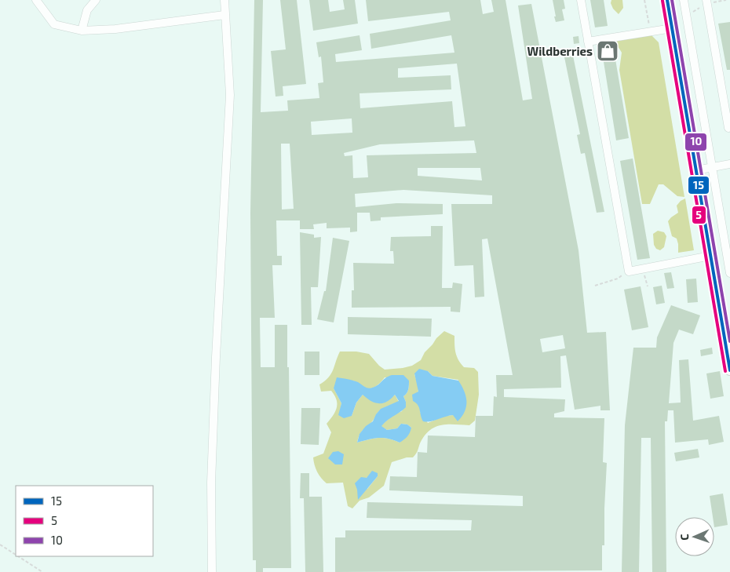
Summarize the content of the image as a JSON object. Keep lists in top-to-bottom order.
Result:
{
  "places": {
    "shop": ["Wildberries"]
  },
  "lines": ["transit line 15", "transit line 10", "transit line 5"],
  "legend": ["15", "5", "10"],
  "north": "left"
}
